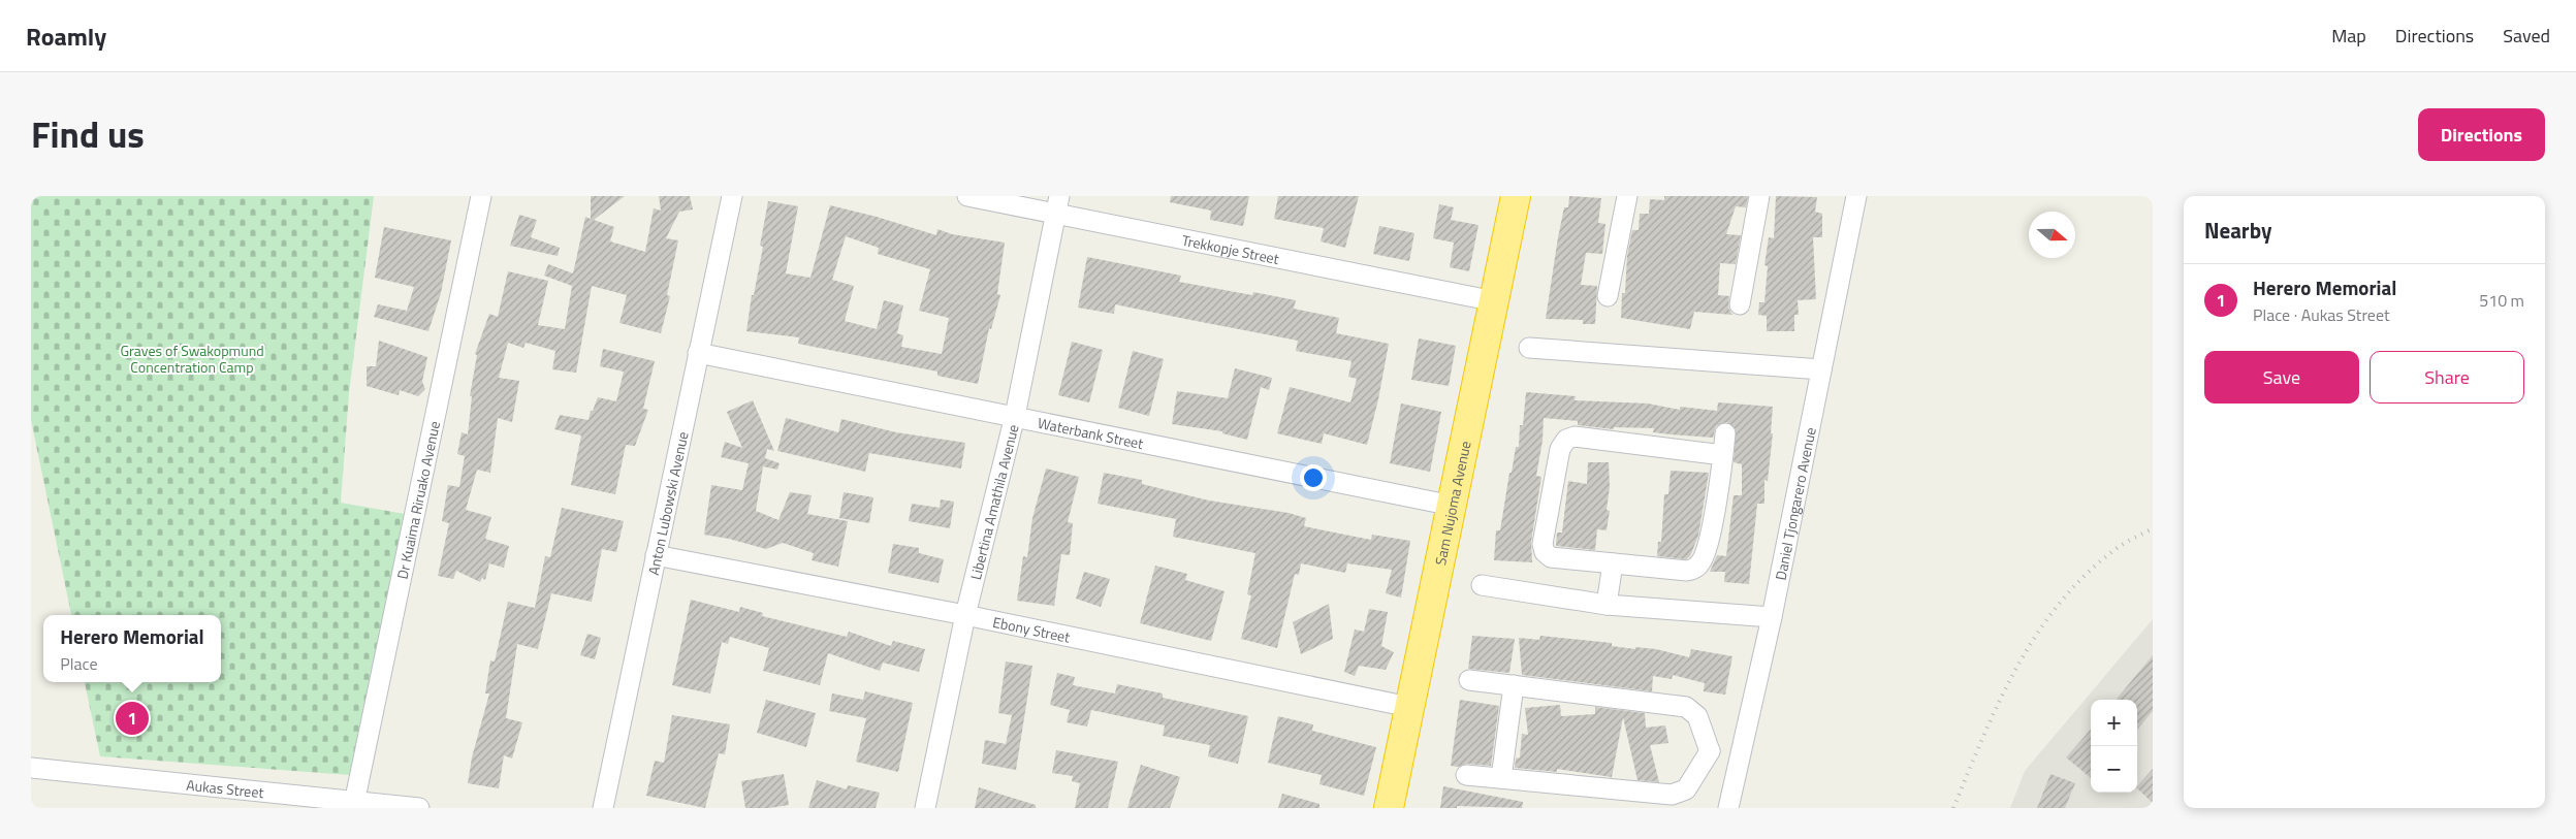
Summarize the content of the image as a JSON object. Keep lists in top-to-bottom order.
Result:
{
  "streets": {
    "highway": ["Sam Nujoma Avenue"],
    "street": [
      "Trekkopje Street",
      "Waterbank Street",
      "Dr Kuaima Riruako Avenue",
      "Anton Lubowski Avenue",
      "Libertina Amathila Avenue",
      "Daniel Tjongarero Avenue",
      "Ebony Street",
      "Aukas Street"
    ]
  },
  "crossings": [
    ["Trekkopje Street", "Libertina Amathila Avenue"],
    ["Trekkopje Street", "Sam Nujoma Avenue"],
    ["Waterbank Street", "Anton Lubowski Avenue"],
    ["Waterbank Street", "Libertina Amathila Avenue"],
    ["Waterbank Street", "Sam Nujoma Avenue"],
    ["Dr Kuaima Riruako Avenue", "Aukas Street"],
    ["Anton Lubowski Avenue", "Ebony Street"],
    ["Libertina Amathila Avenue", "Ebony Street"],
    ["Sam Nujoma Avenue", "Ebony Street"]
  ],
  "parks": ["Graves of Swakopmund Concentration Camp"],
  "north": "right",
  "page": {
    "header": "Roamly",
    "nav": ["Map", "Directions", "Saved"],
    "title": "Find us",
    "buttons": [
      "Directions",
      ["Save", "Share"]
    ],
    "heading": "Nearby",
    "list": [
      {
        "mark": "1",
        "name": "Herero Memorial",
        "note": "Place · Aukas Street",
        "value": "510 m"
      }
    ],
    "popup": ["Herero Memorial", "Place"],
    "map_buttons": ["+", "−"],
    "pins": "1"
  }
}
